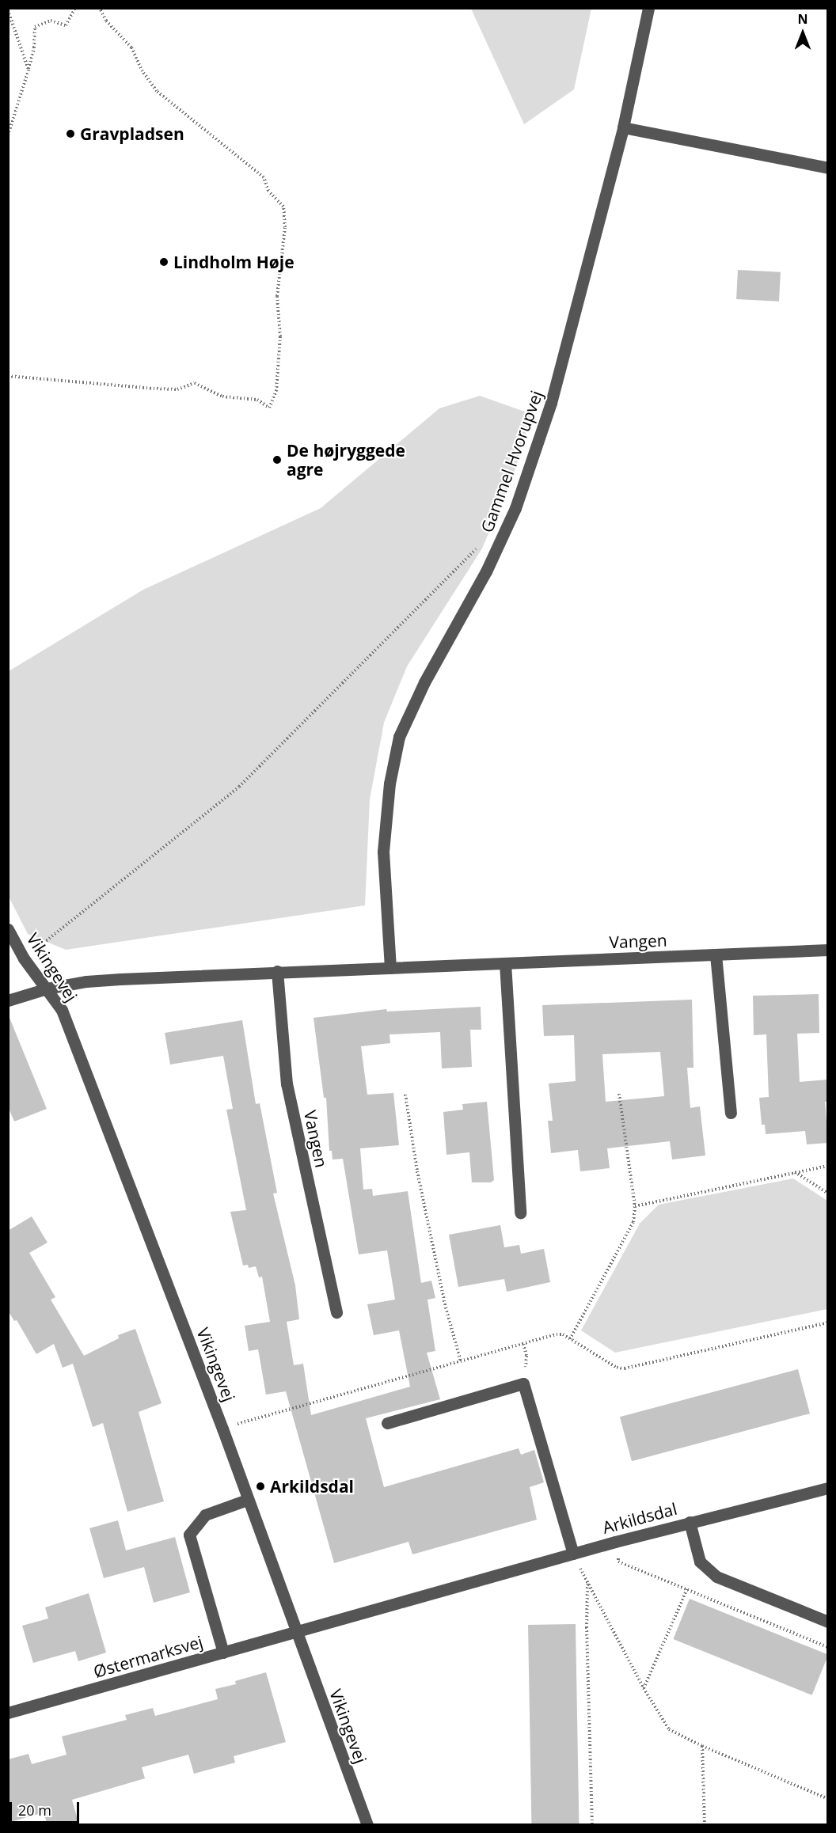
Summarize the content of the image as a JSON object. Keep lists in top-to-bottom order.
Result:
{
  "streets": {
    "street": [
      "Gammel Hvorupvej",
      "Vangen",
      "Vikingevej",
      "Arkildsdal",
      "Østermarksvej"
    ]
  },
  "crossings": [
    ["Gammel Hvorupvej", "Vangen"],
    ["Vangen", "Vikingevej"],
    ["Vikingevej", "Arkildsdal"],
    ["Vikingevej", "Østermarksvej"],
    ["Arkildsdal", "Østermarksvej"]
  ],
  "places": [
    "Gravpladsen",
    "Lindholm Høje",
    "De højryggede agre",
    "Arkildsdal"
  ],
  "scale_bar": "20 m",
  "north": "top"
}
